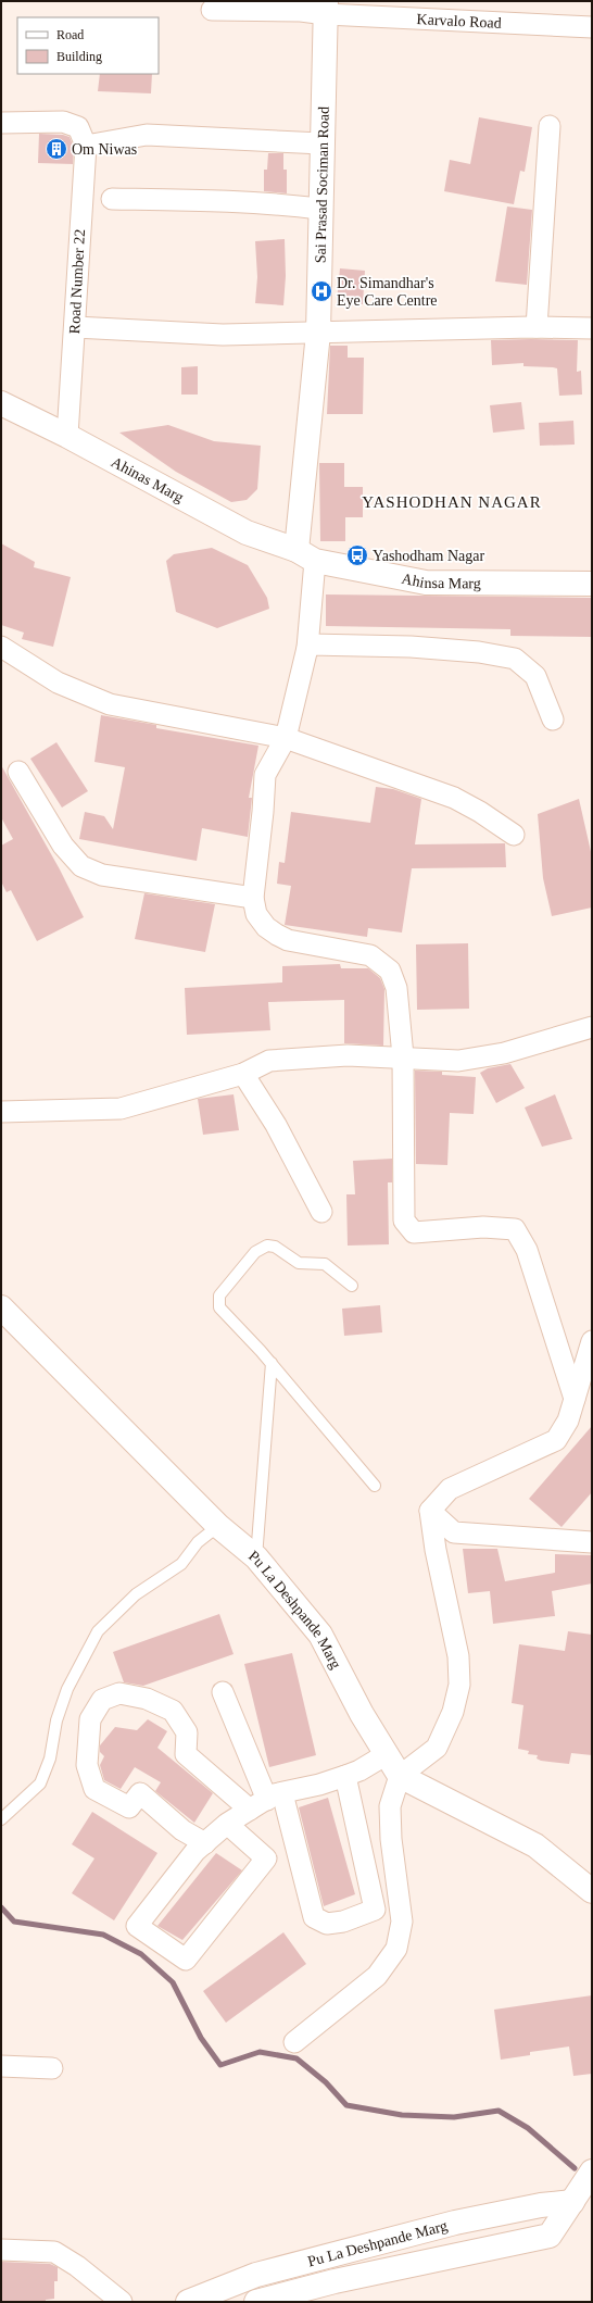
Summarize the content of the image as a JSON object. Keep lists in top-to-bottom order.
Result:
{
  "streets": {
    "street": [
      "Karvalo Road",
      "Sai Prasad Sociman Road",
      "Road Number 22",
      "Ahinas Marg",
      "Ahinsa Marg",
      "Pu La Deshpande Marg"
    ]
  },
  "crossings": [
    ["Karvalo Road", "Sai Prasad Sociman Road"],
    ["Sai Prasad Sociman Road", "Ahinas Marg"],
    ["Sai Prasad Sociman Road", "Ahinsa Marg"],
    ["Road Number 22", "Ahinas Marg"],
    ["Ahinas Marg", "Ahinsa Marg"]
  ],
  "districts": ["YASHODHAN NAGAR"],
  "places": {
    "building": ["Om Niwas"],
    "hospital": ["Dr. Simandhar's Eye Care Centre"],
    "bus stop": ["Yashodham Nagar"]
  },
  "legend": ["Road", "Building"]
}
